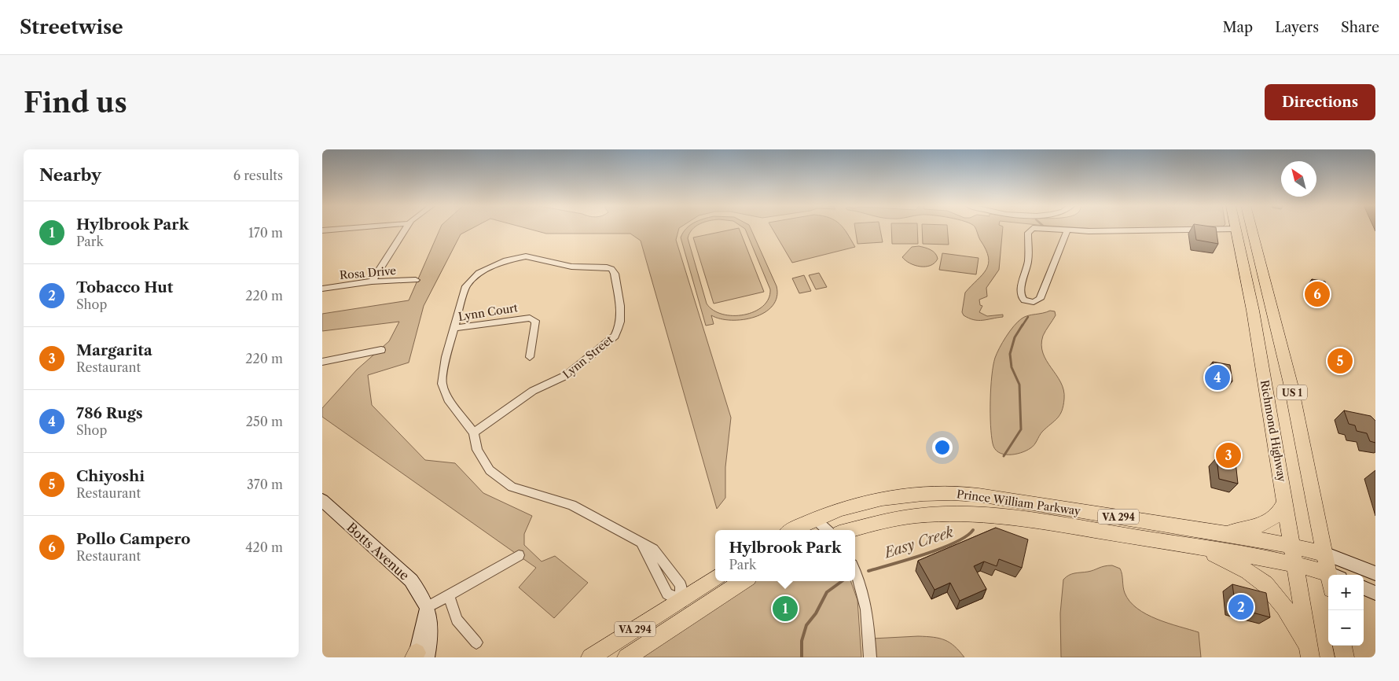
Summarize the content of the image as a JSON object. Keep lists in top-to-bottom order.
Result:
{
  "streets": {
    "main road": [
      "US 1",
      "Richmond Highway",
      "Prince William Parkway",
      "VA 294"
    ],
    "street": [
      "Rosa Drive",
      "Lynn Court",
      "Lynn Street",
      "Botts Avenue"
    ]
  },
  "crossings": [
    ["Lynn Court", "Lynn Street"],
    ["Lynn Street", "VA 294"],
    ["US 1", "Prince William Parkway"],
    ["Richmond Highway", "Prince William Parkway"]
  ],
  "water": ["Easy Creek"],
  "north": "top left",
  "page": {
    "header": "Streetwise",
    "nav": ["Map", "Layers", "Share"],
    "buttons": "Directions",
    "title": "Find us",
    "heading": ["Nearby", "6 results"],
    "list": [
      {
        "mark": "1",
        "name": "Hylbrook Park",
        "note": "Park",
        "value": "170 m"
      },
      {
        "mark": "2",
        "name": "Tobacco Hut",
        "note": "Shop",
        "value": "220 m"
      },
      {
        "mark": "3",
        "name": "Margarita",
        "note": "Restaurant",
        "value": "220 m"
      },
      {
        "mark": "4",
        "name": "786 Rugs",
        "note": "Shop",
        "value": "250 m"
      },
      {
        "mark": "5",
        "name": "Chiyoshi",
        "note": "Restaurant",
        "value": "370 m"
      },
      {
        "mark": "6",
        "name": "Pollo Campero",
        "note": "Restaurant",
        "value": "420 m"
      }
    ],
    "pins": [
      "6",
      "5",
      "4",
      "3",
      "2",
      "1"
    ],
    "popup": ["Hylbrook Park", "Park"],
    "map_buttons": ["+", "−"]
  }
}
